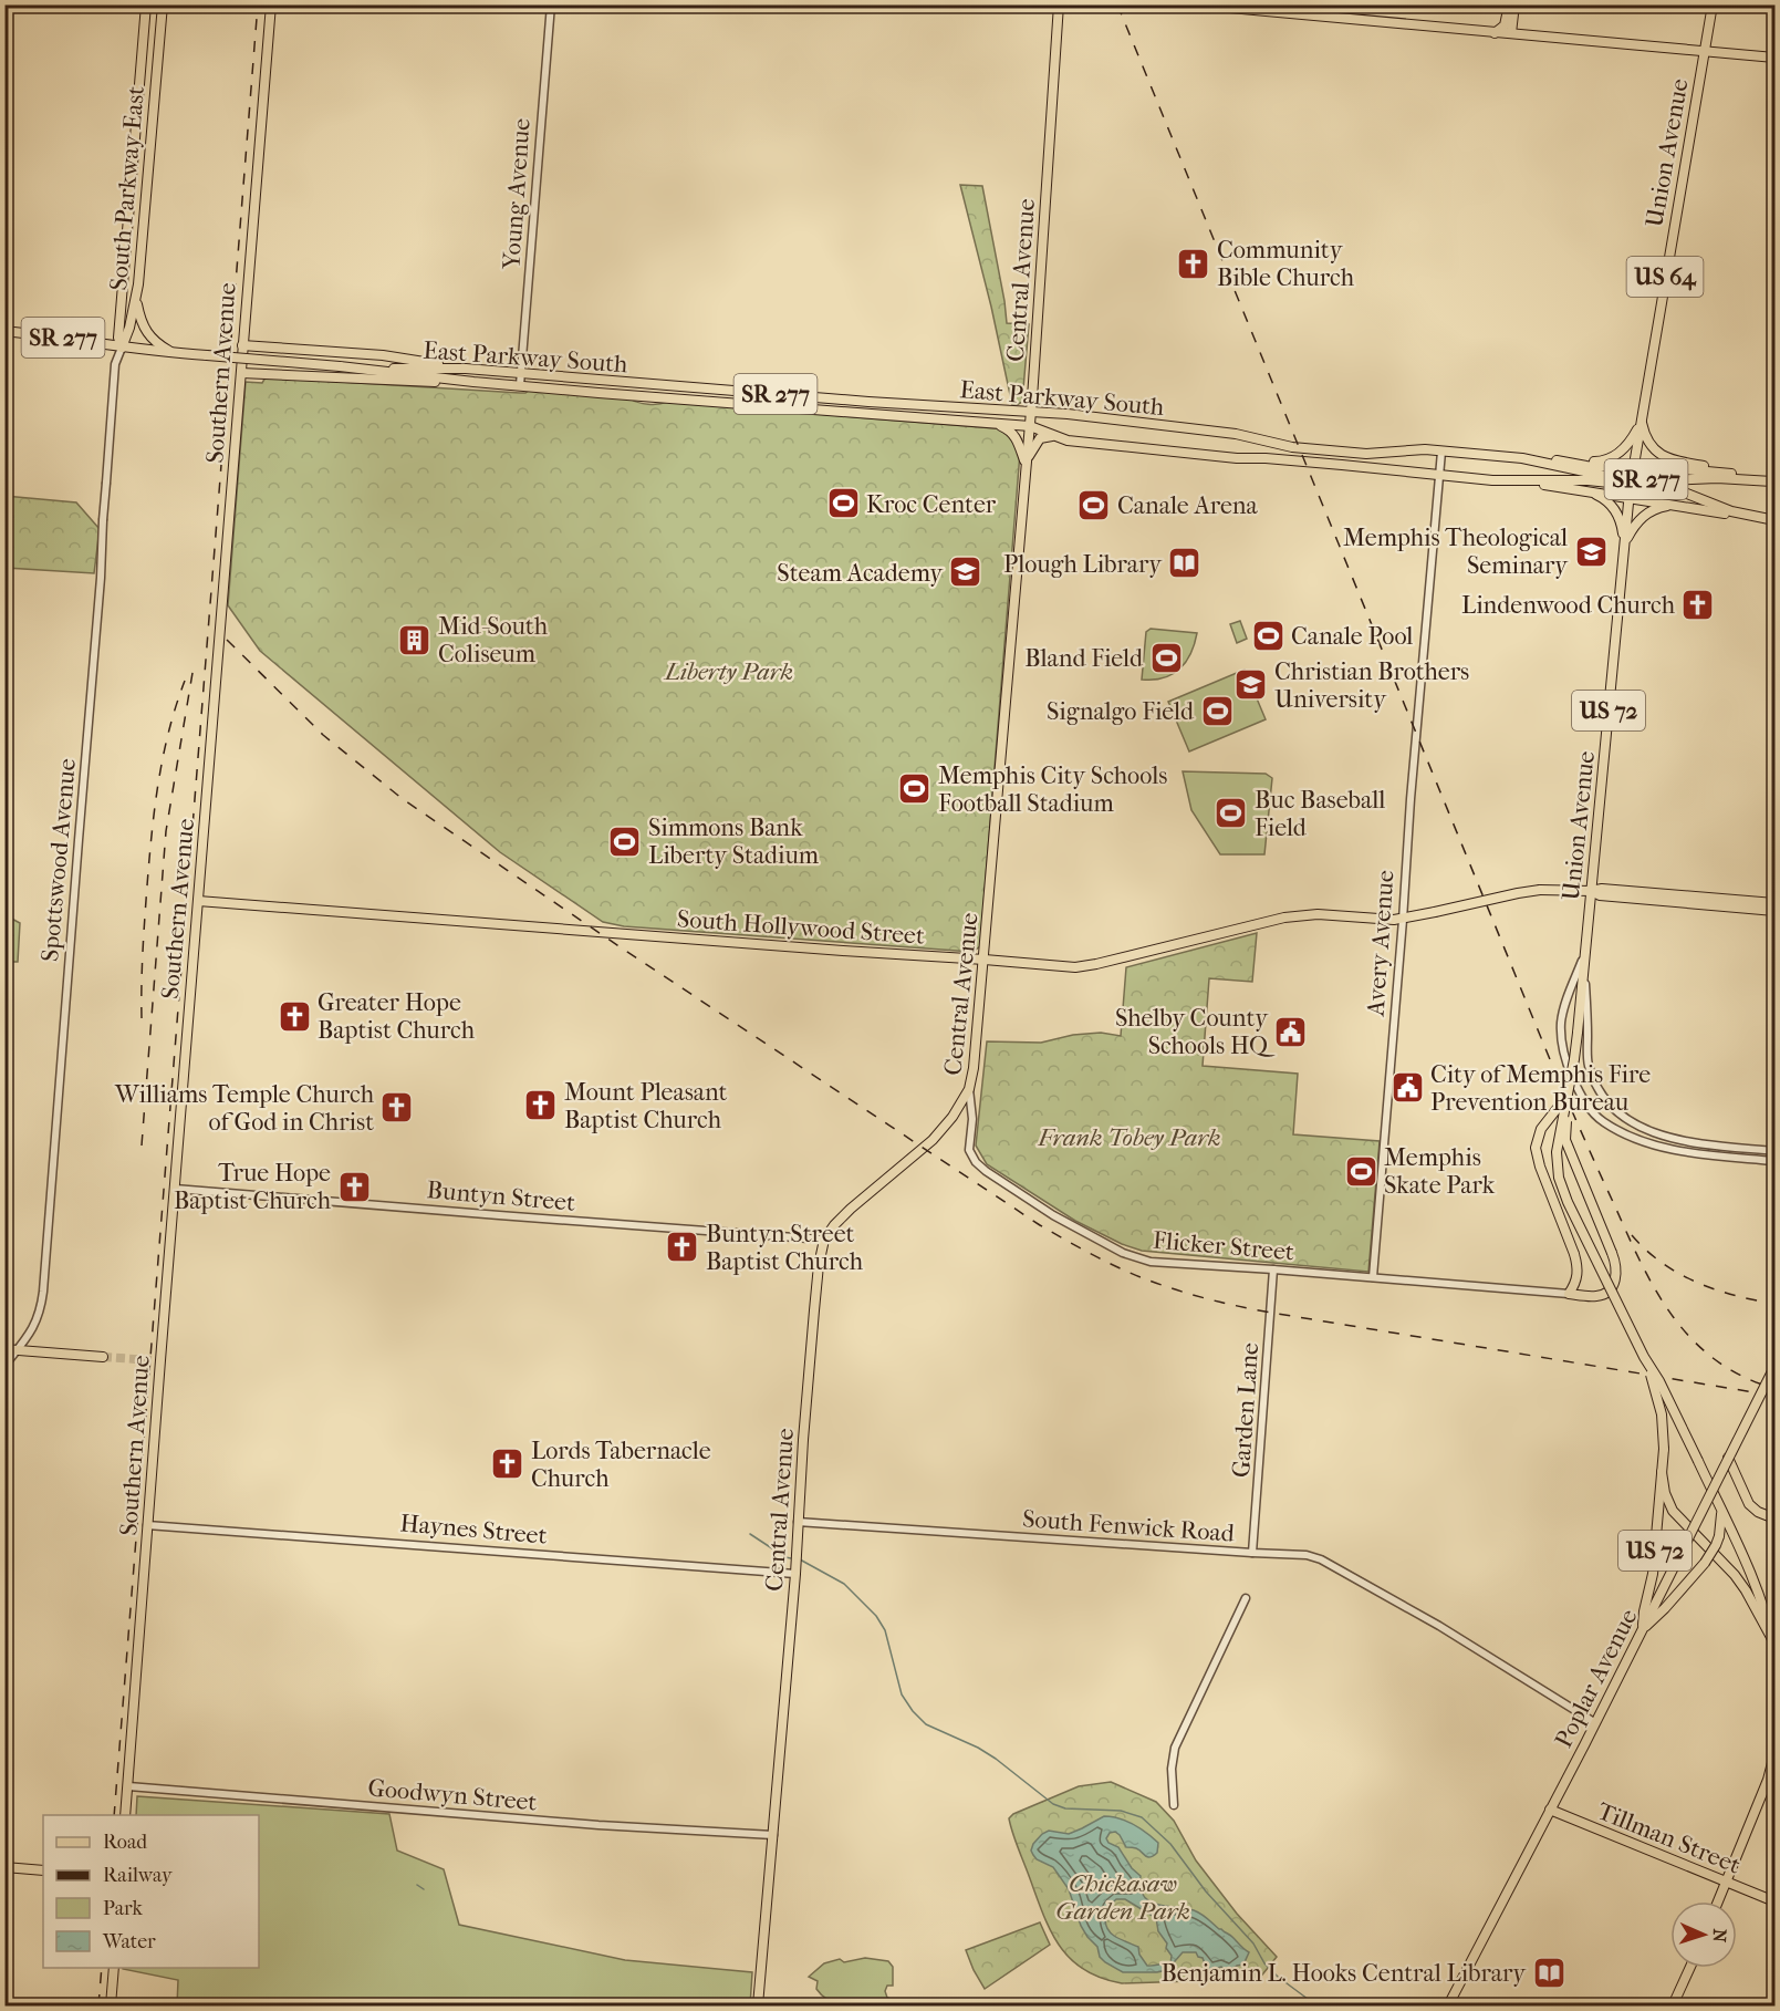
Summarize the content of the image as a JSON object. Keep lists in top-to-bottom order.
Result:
{
  "streets": {
    "main road": [
      "Union Avenue",
      "South Parkway East",
      "US 64",
      "Central Avenue",
      "SR 277",
      "East Parkway South",
      "Southern Avenue",
      "US 72",
      "South Hollywood Street",
      "Poplar Avenue",
      "Tillman Street"
    ],
    "street": [
      "Young Avenue",
      "Spottswood Avenue",
      "Avery Avenue",
      "Buntyn Street",
      "Flicker Street",
      "Garden Lane",
      "South Fenwick Road",
      "Haynes Street",
      "Goodwyn Street"
    ]
  },
  "crossings": [
    ["Union Avenue", "US 64"],
    ["Union Avenue", "US 72"],
    ["Union Avenue", "South Hollywood Street"],
    ["South Parkway East", "SR 277"],
    ["South Parkway East", "East Parkway South"],
    ["South Parkway East", "Spottswood Avenue"],
    ["Young Avenue", "East Parkway South"],
    ["US 64", "East Parkway South"],
    ["Central Avenue", "East Parkway South"],
    ["Central Avenue", "South Hollywood Street"],
    ["Central Avenue", "Buntyn Street"],
    ["Central Avenue", "Flicker Street"],
    ["Central Avenue", "South Fenwick Road"],
    ["Central Avenue", "Haynes Street"],
    ["Central Avenue", "Goodwyn Street"],
    ["SR 277", "East Parkway South"],
    ["SR 277", "Spottswood Avenue"],
    ["East Parkway South", "Spottswood Avenue"],
    ["East Parkway South", "Avery Avenue"],
    ["Southern Avenue", "South Hollywood Street"],
    ["Southern Avenue", "Buntyn Street"],
    ["Southern Avenue", "Haynes Street"],
    ["Southern Avenue", "Goodwyn Street"],
    ["US 72", "Poplar Avenue"],
    ["South Hollywood Street", "Avery Avenue"],
    ["Avery Avenue", "Flicker Street"],
    ["Flicker Street", "Garden Lane"],
    ["Garden Lane", "South Fenwick Road"],
    ["South Fenwick Road", "Poplar Avenue"],
    ["Poplar Avenue", "Tillman Street"]
  ],
  "parks": ["Liberty Park", "Frank Tobey Park", "Chickasaw Garden Park"],
  "places": {
    "church": [
      "Community Bible Church",
      "Lindenwood Church",
      "Greater Hope Baptist Church",
      "Mount Pleasant Baptist Church",
      "Williams Temple Church of God in Christ",
      "True Hope Baptist Church",
      "Buntyn Street Baptist Church",
      "Lords Tabernacle Church"
    ],
    "sports": [
      "Kroc Center",
      "Canale Arena",
      "Canale Pool",
      "Bland Field",
      "Signalgo Field",
      "Memphis City Schools Football Stadium",
      "Buc Baseball Field",
      "Simmons Bank Liberty Stadium",
      "Memphis Skate Park"
    ],
    "school or university": ["Memphis Theological Seminary", "Steam Academy", "Christian Brothers University"],
    "library": ["Plough Library", "Benjamin L. Hooks Central Library"],
    "building": ["Mid-South Coliseum"],
    "public building": ["Shelby County Schools HQ", "City of Memphis Fire Prevention Bureau"]
  },
  "legend": [
    "Road",
    "Railway",
    "Park",
    "Water"
  ],
  "north": "right"
}
